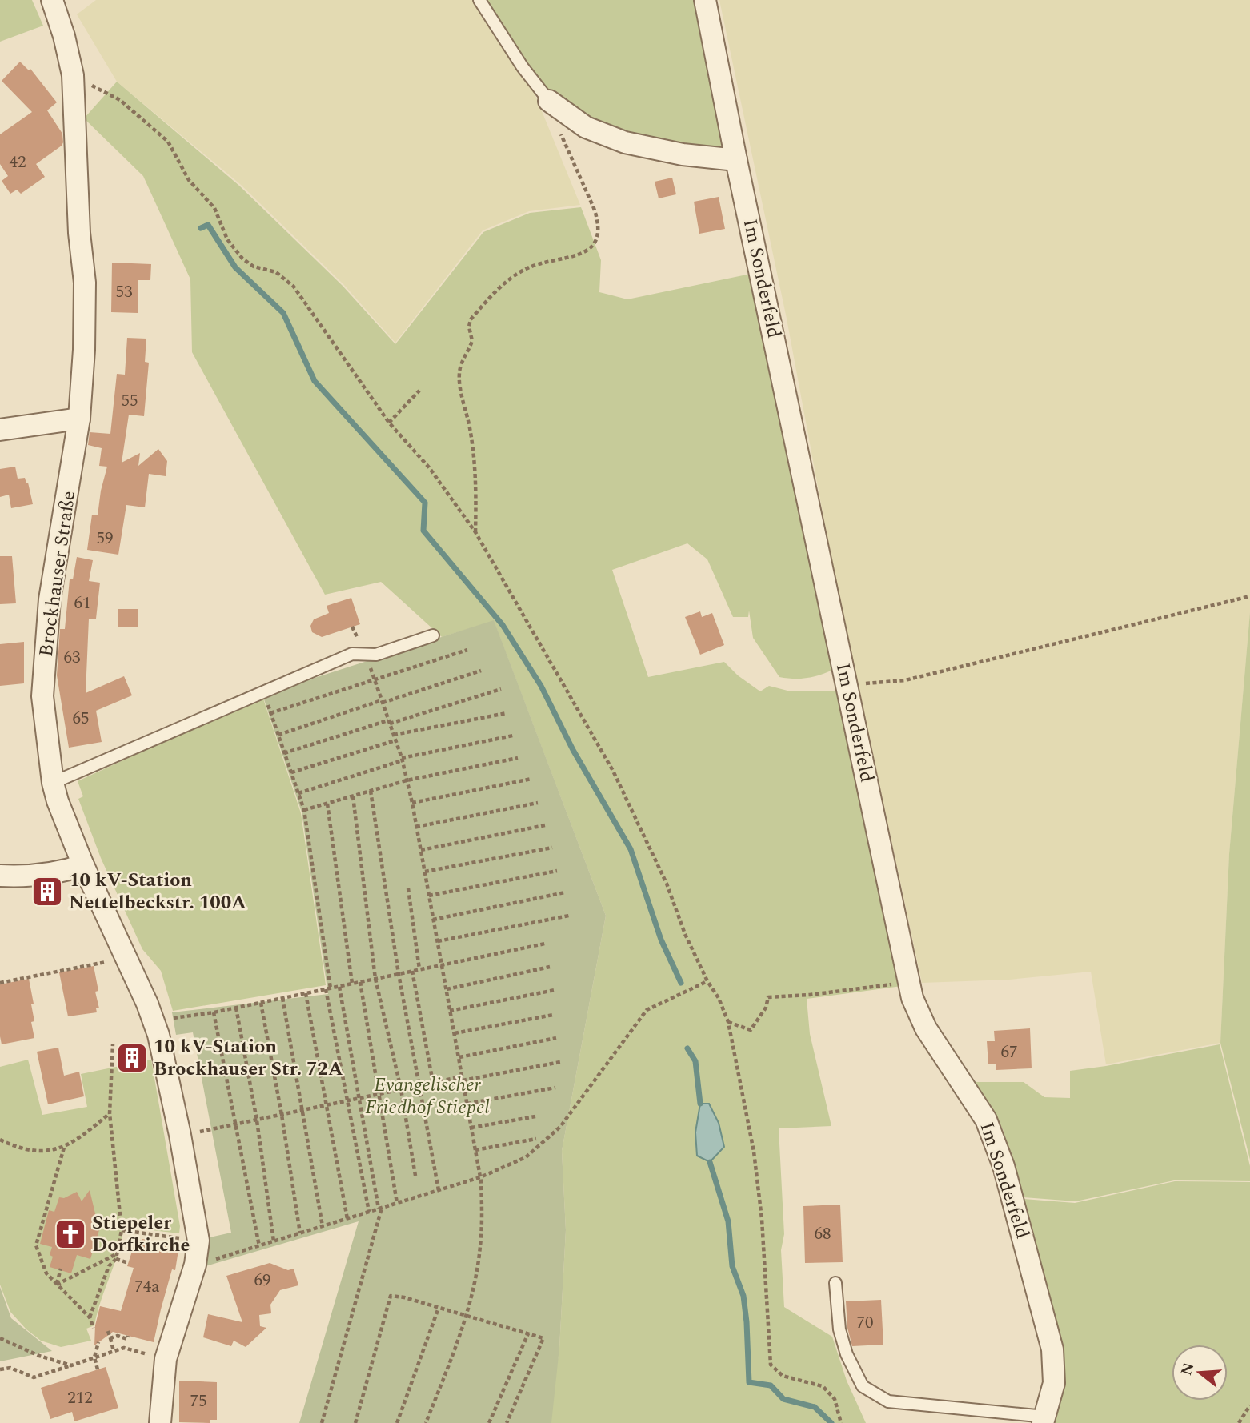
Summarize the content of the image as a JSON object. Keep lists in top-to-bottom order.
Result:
{
  "streets": {
    "street": ["Im Sonderfeld", "Brockhauser Straße"]
  },
  "parks": ["Evangelischer Friedhof Stiepel"],
  "places": {
    "building": ["10 kV-Station Nettelbeckstr. 100A", "10 kV-Station Brockhauser Str. 72A"],
    "church": ["Stiepeler Dorfkirche"]
  },
  "house_numbers": [
    "42",
    "53",
    "55",
    "59",
    "61",
    "63",
    "65",
    "67",
    "68",
    "69",
    "74a",
    "70",
    "212",
    "75"
  ],
  "north": "left"
}
